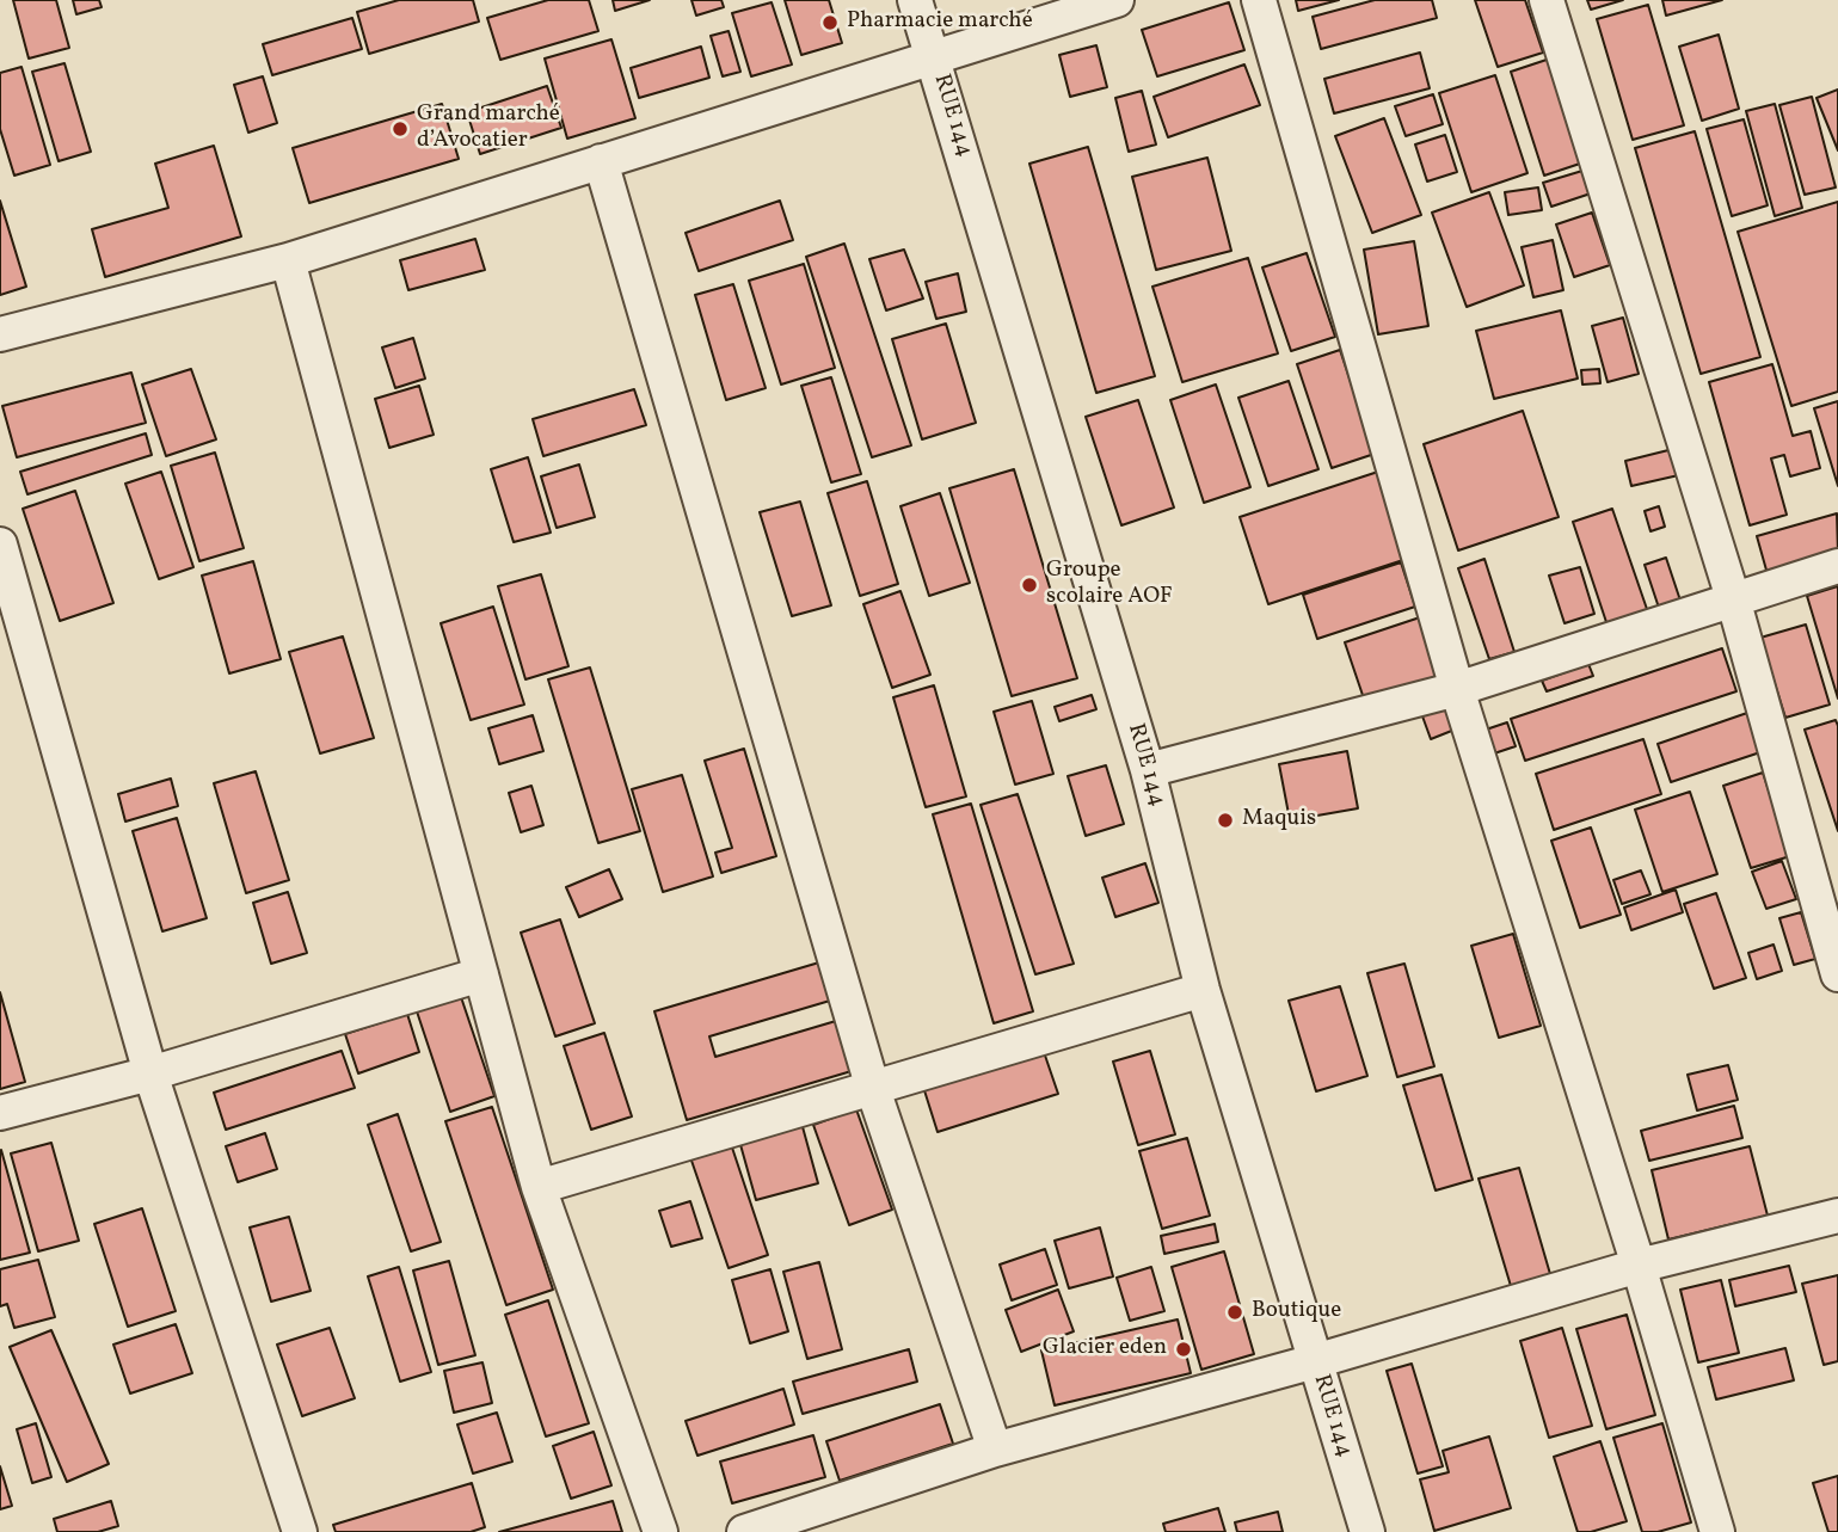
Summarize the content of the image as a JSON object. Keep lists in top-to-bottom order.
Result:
{
  "streets": {
    "street": ["RUE 144"]
  },
  "places": [
    "Pharmacie marché",
    "Grand marché d’Avocatier",
    "Groupe scolaire AOF",
    "Maquis",
    "Boutique",
    "Glacier eden"
  ]
}
